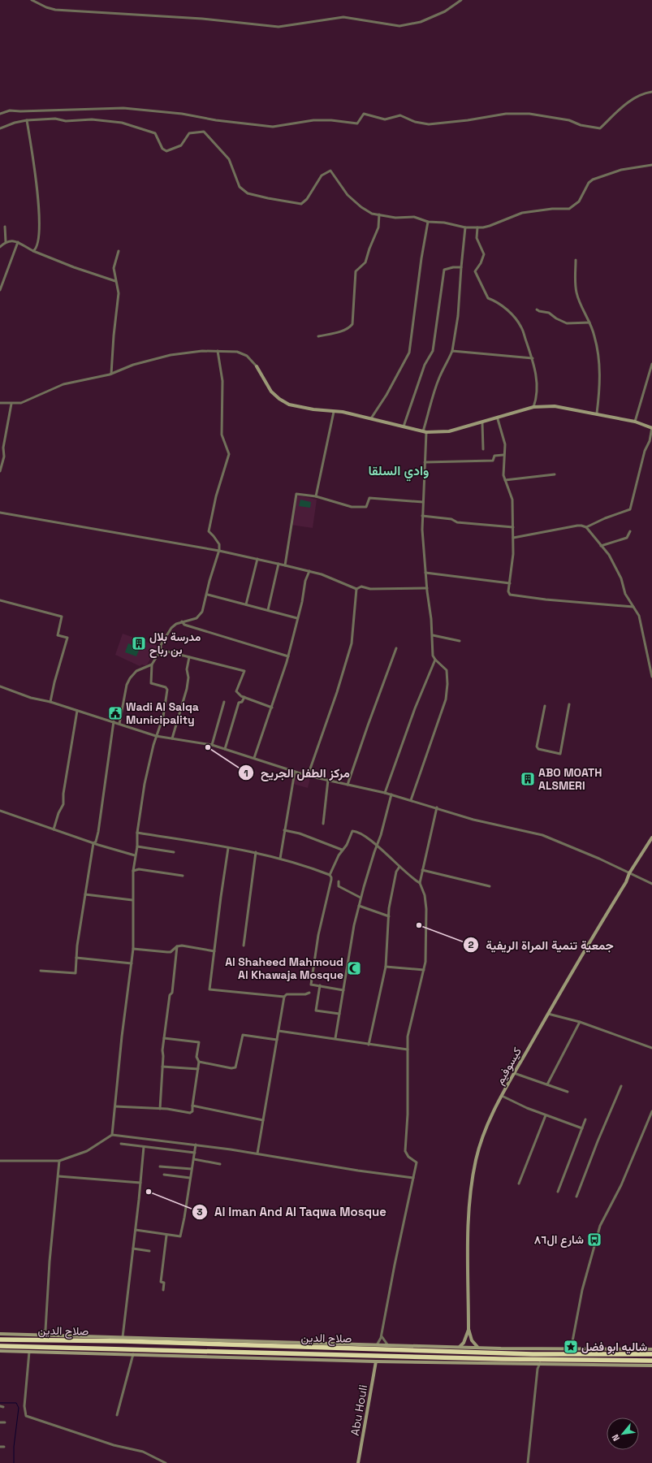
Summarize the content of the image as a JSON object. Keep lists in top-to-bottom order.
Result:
{
  "streets": {
    "highway": ["صلاح الدين"],
    "main road": ["كيسوفيم", "Abu Houli"]
  },
  "districts": ["وادي السلقا"],
  "places": {
    "building": ["مدرسة بلال بن رباح", "ABO MOATH ALSMERI"],
    "public building": ["Wadi Al Salqa Municipality"],
    "other": ["مركز الطفل الجريح", "جمعية تنمية المراة الريفية", "Al Iman And Al Taqwa Mosque"],
    "mosque": ["Al Shaheed Mahmoud Al Khawaja Mosque"],
    "bus stop": ["شارع ال٨٦"],
    "place": ["شاليه ابو فضل"]
  },
  "north": "bottom left"
}
